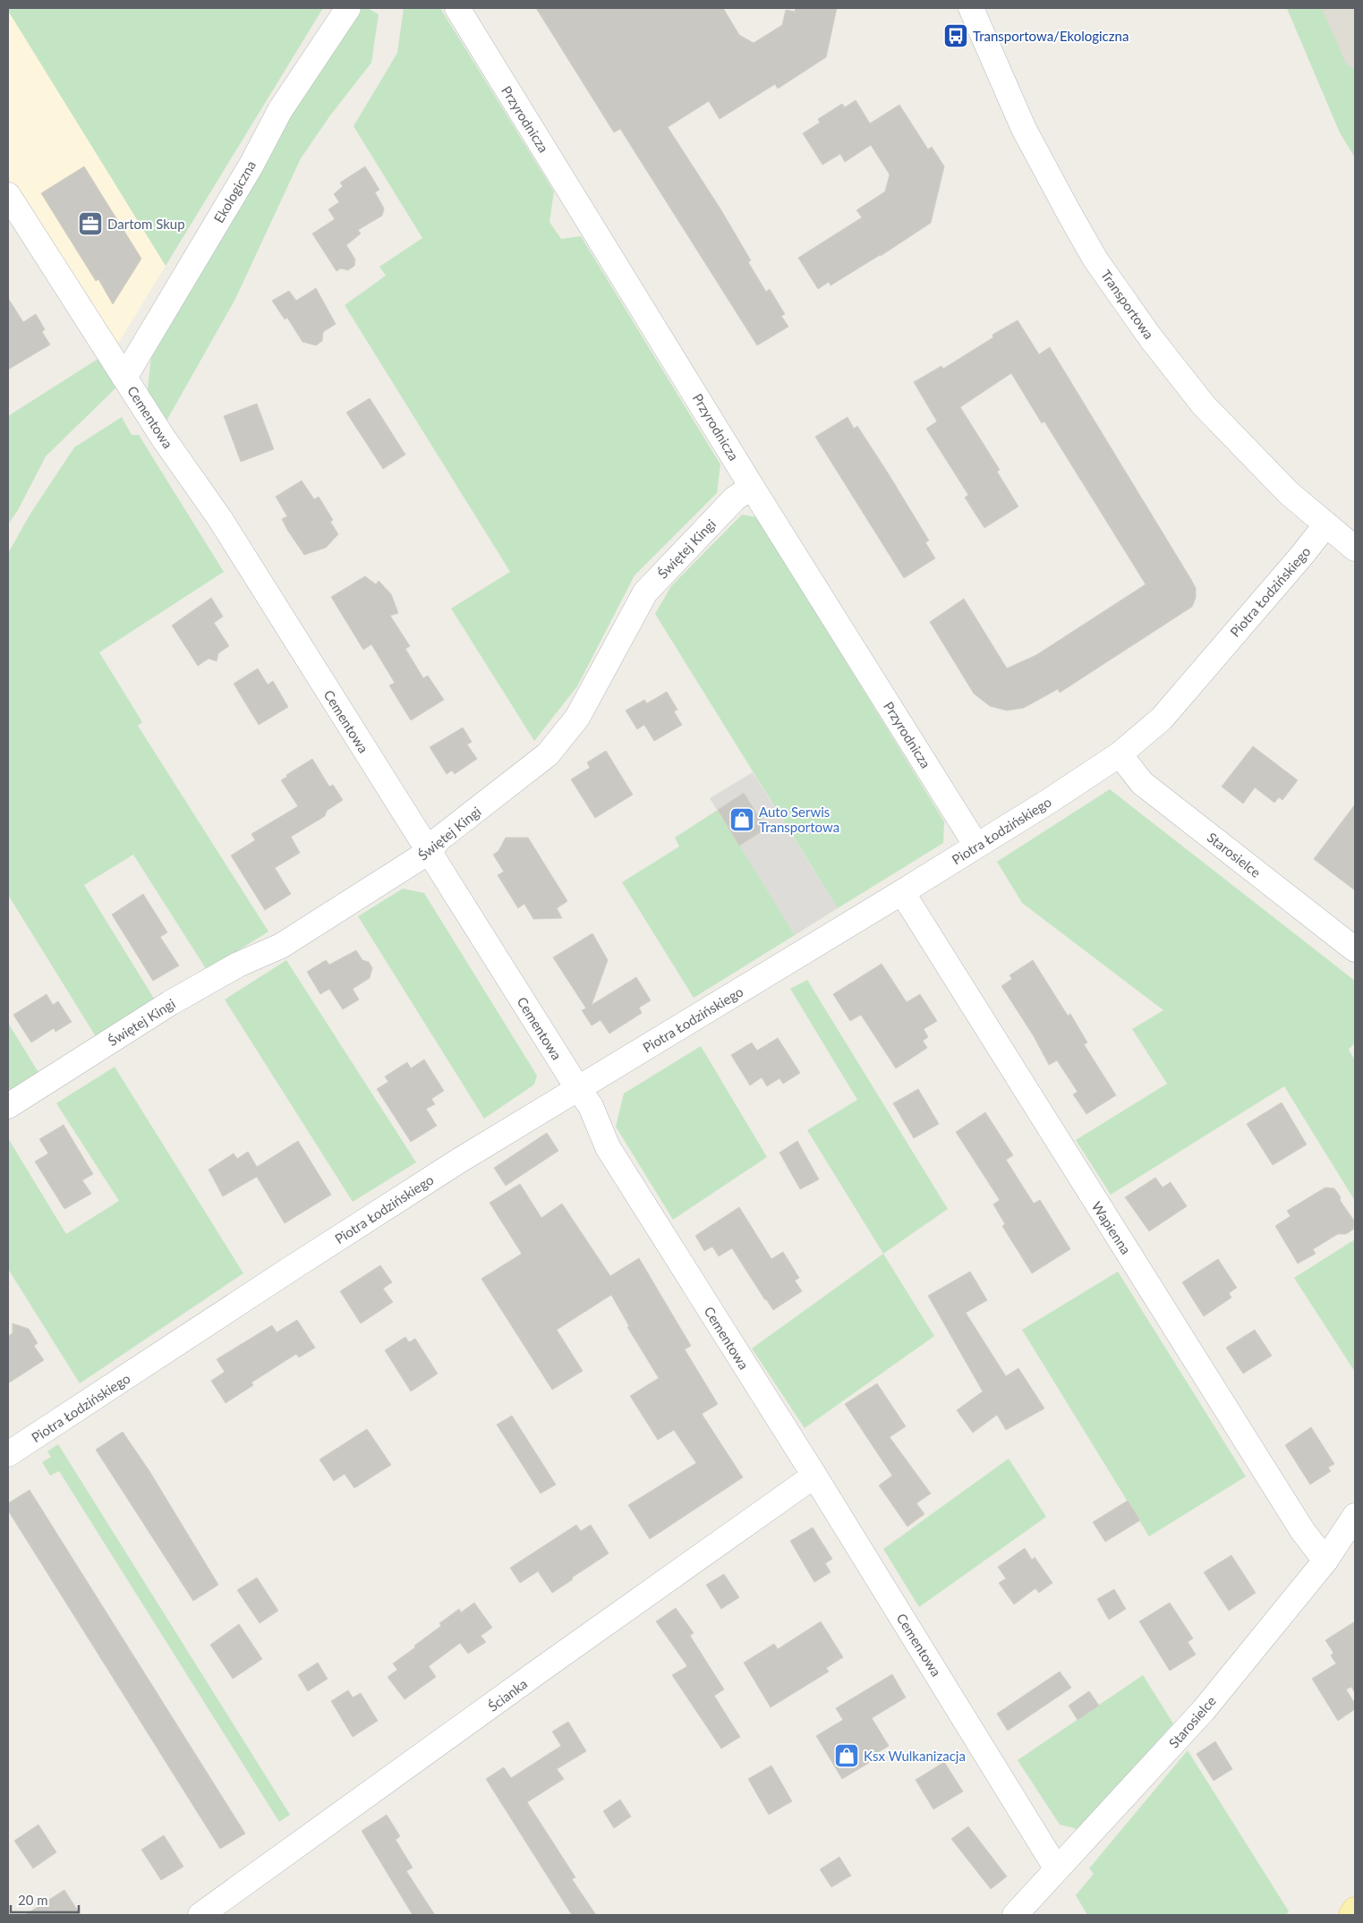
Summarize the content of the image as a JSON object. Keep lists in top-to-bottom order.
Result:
{
  "streets": {
    "street": [
      "Przyrodnicza",
      "Ekologiczna",
      "Transportowa",
      "Cementowa",
      "Świętej Kingi",
      "Piotra Łodzińskiego",
      "Starosielce",
      "Wapienna",
      "Ścianka"
    ]
  },
  "crossings": [
    ["Przyrodnicza", "Świętej Kingi"],
    ["Przyrodnicza", "Piotra Łodzińskiego"],
    ["Ekologiczna", "Cementowa"],
    ["Transportowa", "Piotra Łodzińskiego"],
    ["Cementowa", "Świętej Kingi"],
    ["Cementowa", "Piotra Łodzińskiego"],
    ["Cementowa", "Starosielce"],
    ["Cementowa", "Ścianka"],
    ["Piotra Łodzińskiego", "Starosielce"],
    ["Piotra Łodzińskiego", "Wapienna"],
    ["Starosielce", "Wapienna"]
  ],
  "places": {
    "bus stop": ["Transportowa/Ekologiczna"],
    "office": ["Dartom Skup"],
    "shop": ["Auto Serwis Transportowa", "Ksx Wulkanizacja"]
  },
  "scale_bar": "20 m"
}
